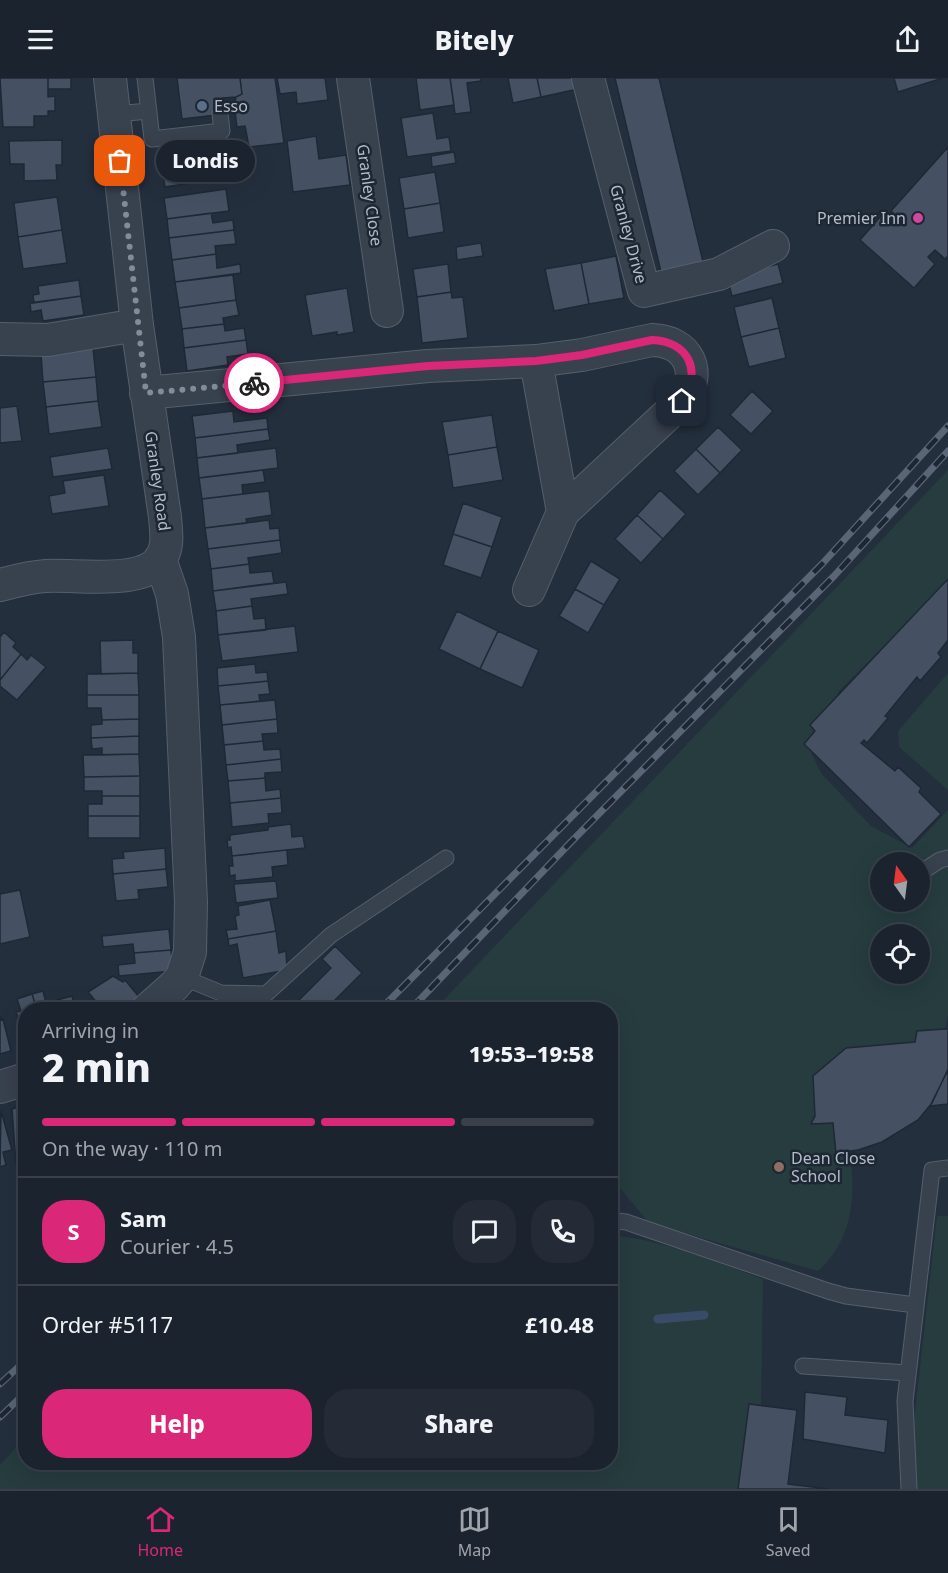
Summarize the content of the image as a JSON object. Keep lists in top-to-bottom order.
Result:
{
  "streets": {
    "street": ["Granley Close", "Granley Drive", "Granley Road"]
  },
  "places": [
    "Esso",
    "Londis",
    "Premier Inn",
    "Dean Close School"
  ],
  "north": "top",
  "page": {
    "header": "Bitely",
    "bubble": "Londis",
    "heading": ["2 min", "Arriving in", "19:53–19:58"],
    "panel": [
      "Sam",
      "Courier · 4.5",
      "Order #5117",
      "£10.48"
    ],
    "bar": "On the way · 110 m",
    "round": "S",
    "buttons": ["Help", "Share"],
    "tabs": ["Home", "Map", "Saved"]
  }
}
